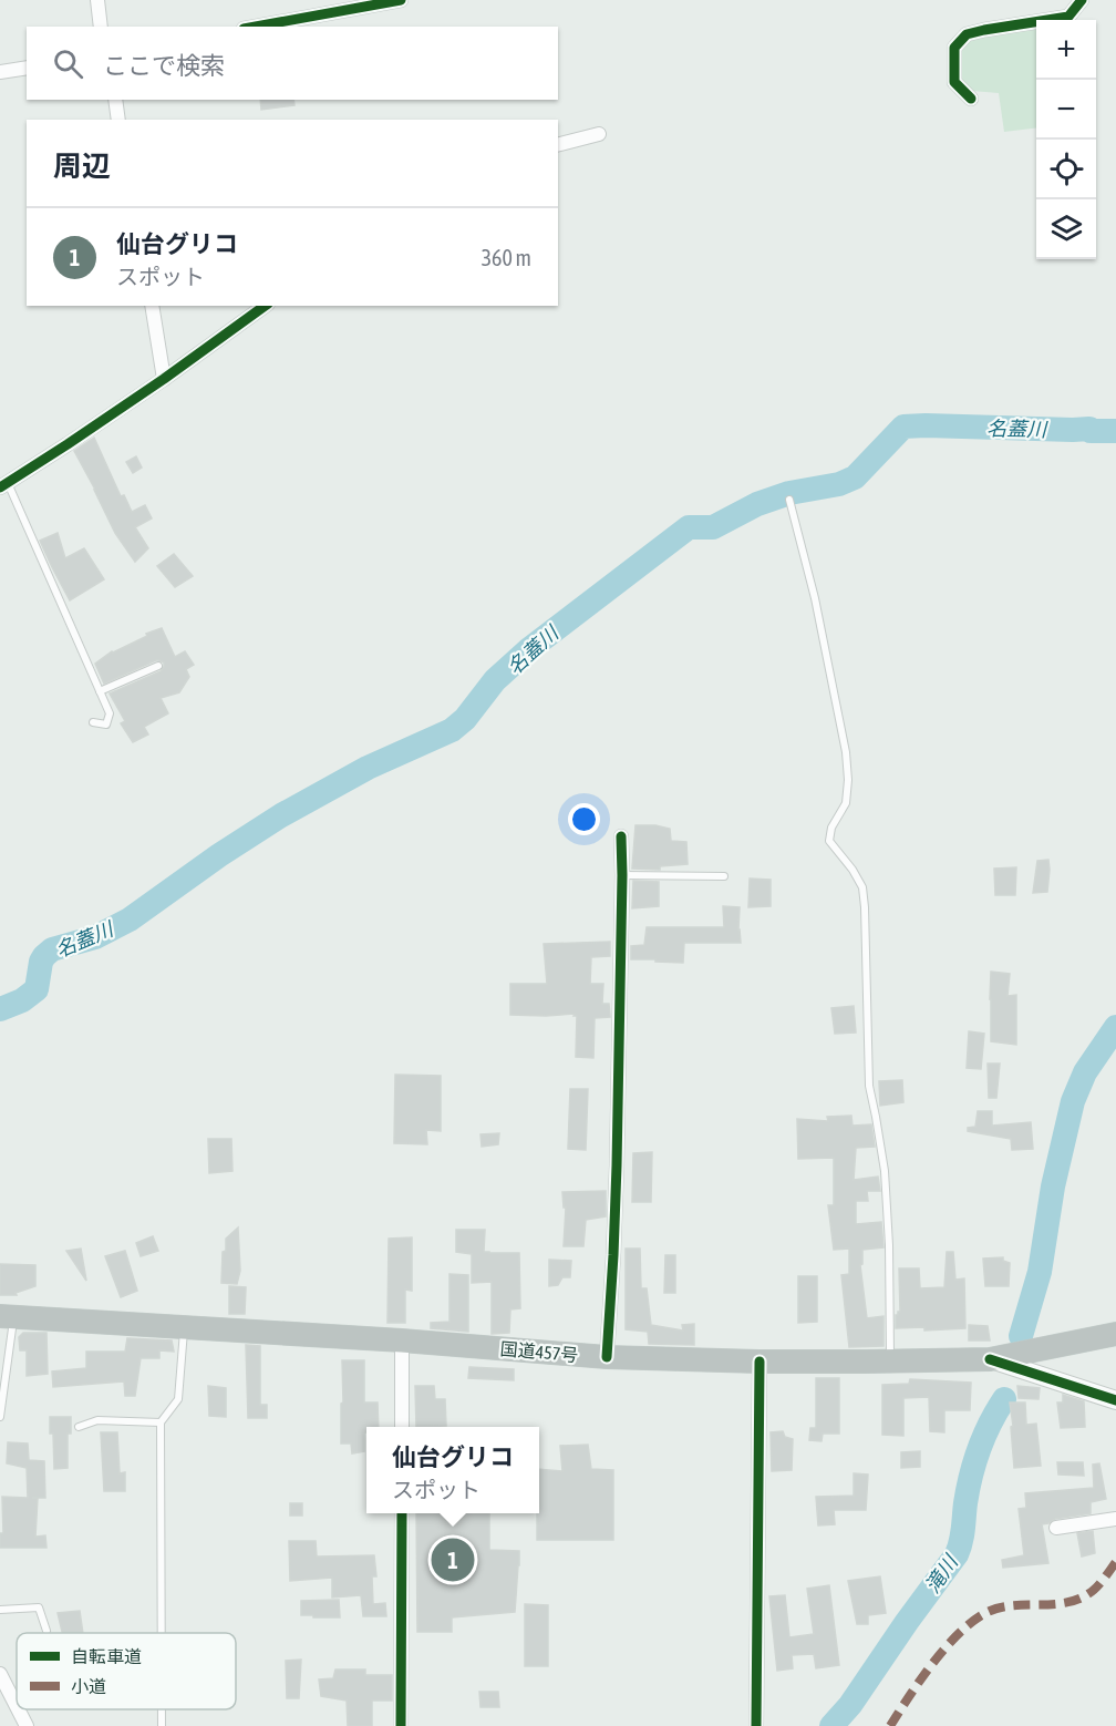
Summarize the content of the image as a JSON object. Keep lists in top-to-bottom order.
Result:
{
  "streets": {
    "highway": ["国道457号"]
  },
  "water": ["名蓋川", "滝川"],
  "legend": ["自転車道", "小道"],
  "page": {
    "map_buttons": ["+", "−"],
    "search": "ここで検索",
    "heading": "周辺",
    "list": [
      {
        "mark": "1",
        "name": "仙台グリコ",
        "note": "スポット",
        "value": "360 m"
      }
    ],
    "popup": ["仙台グリコ", "スポット"],
    "pins": "1"
  }
}
